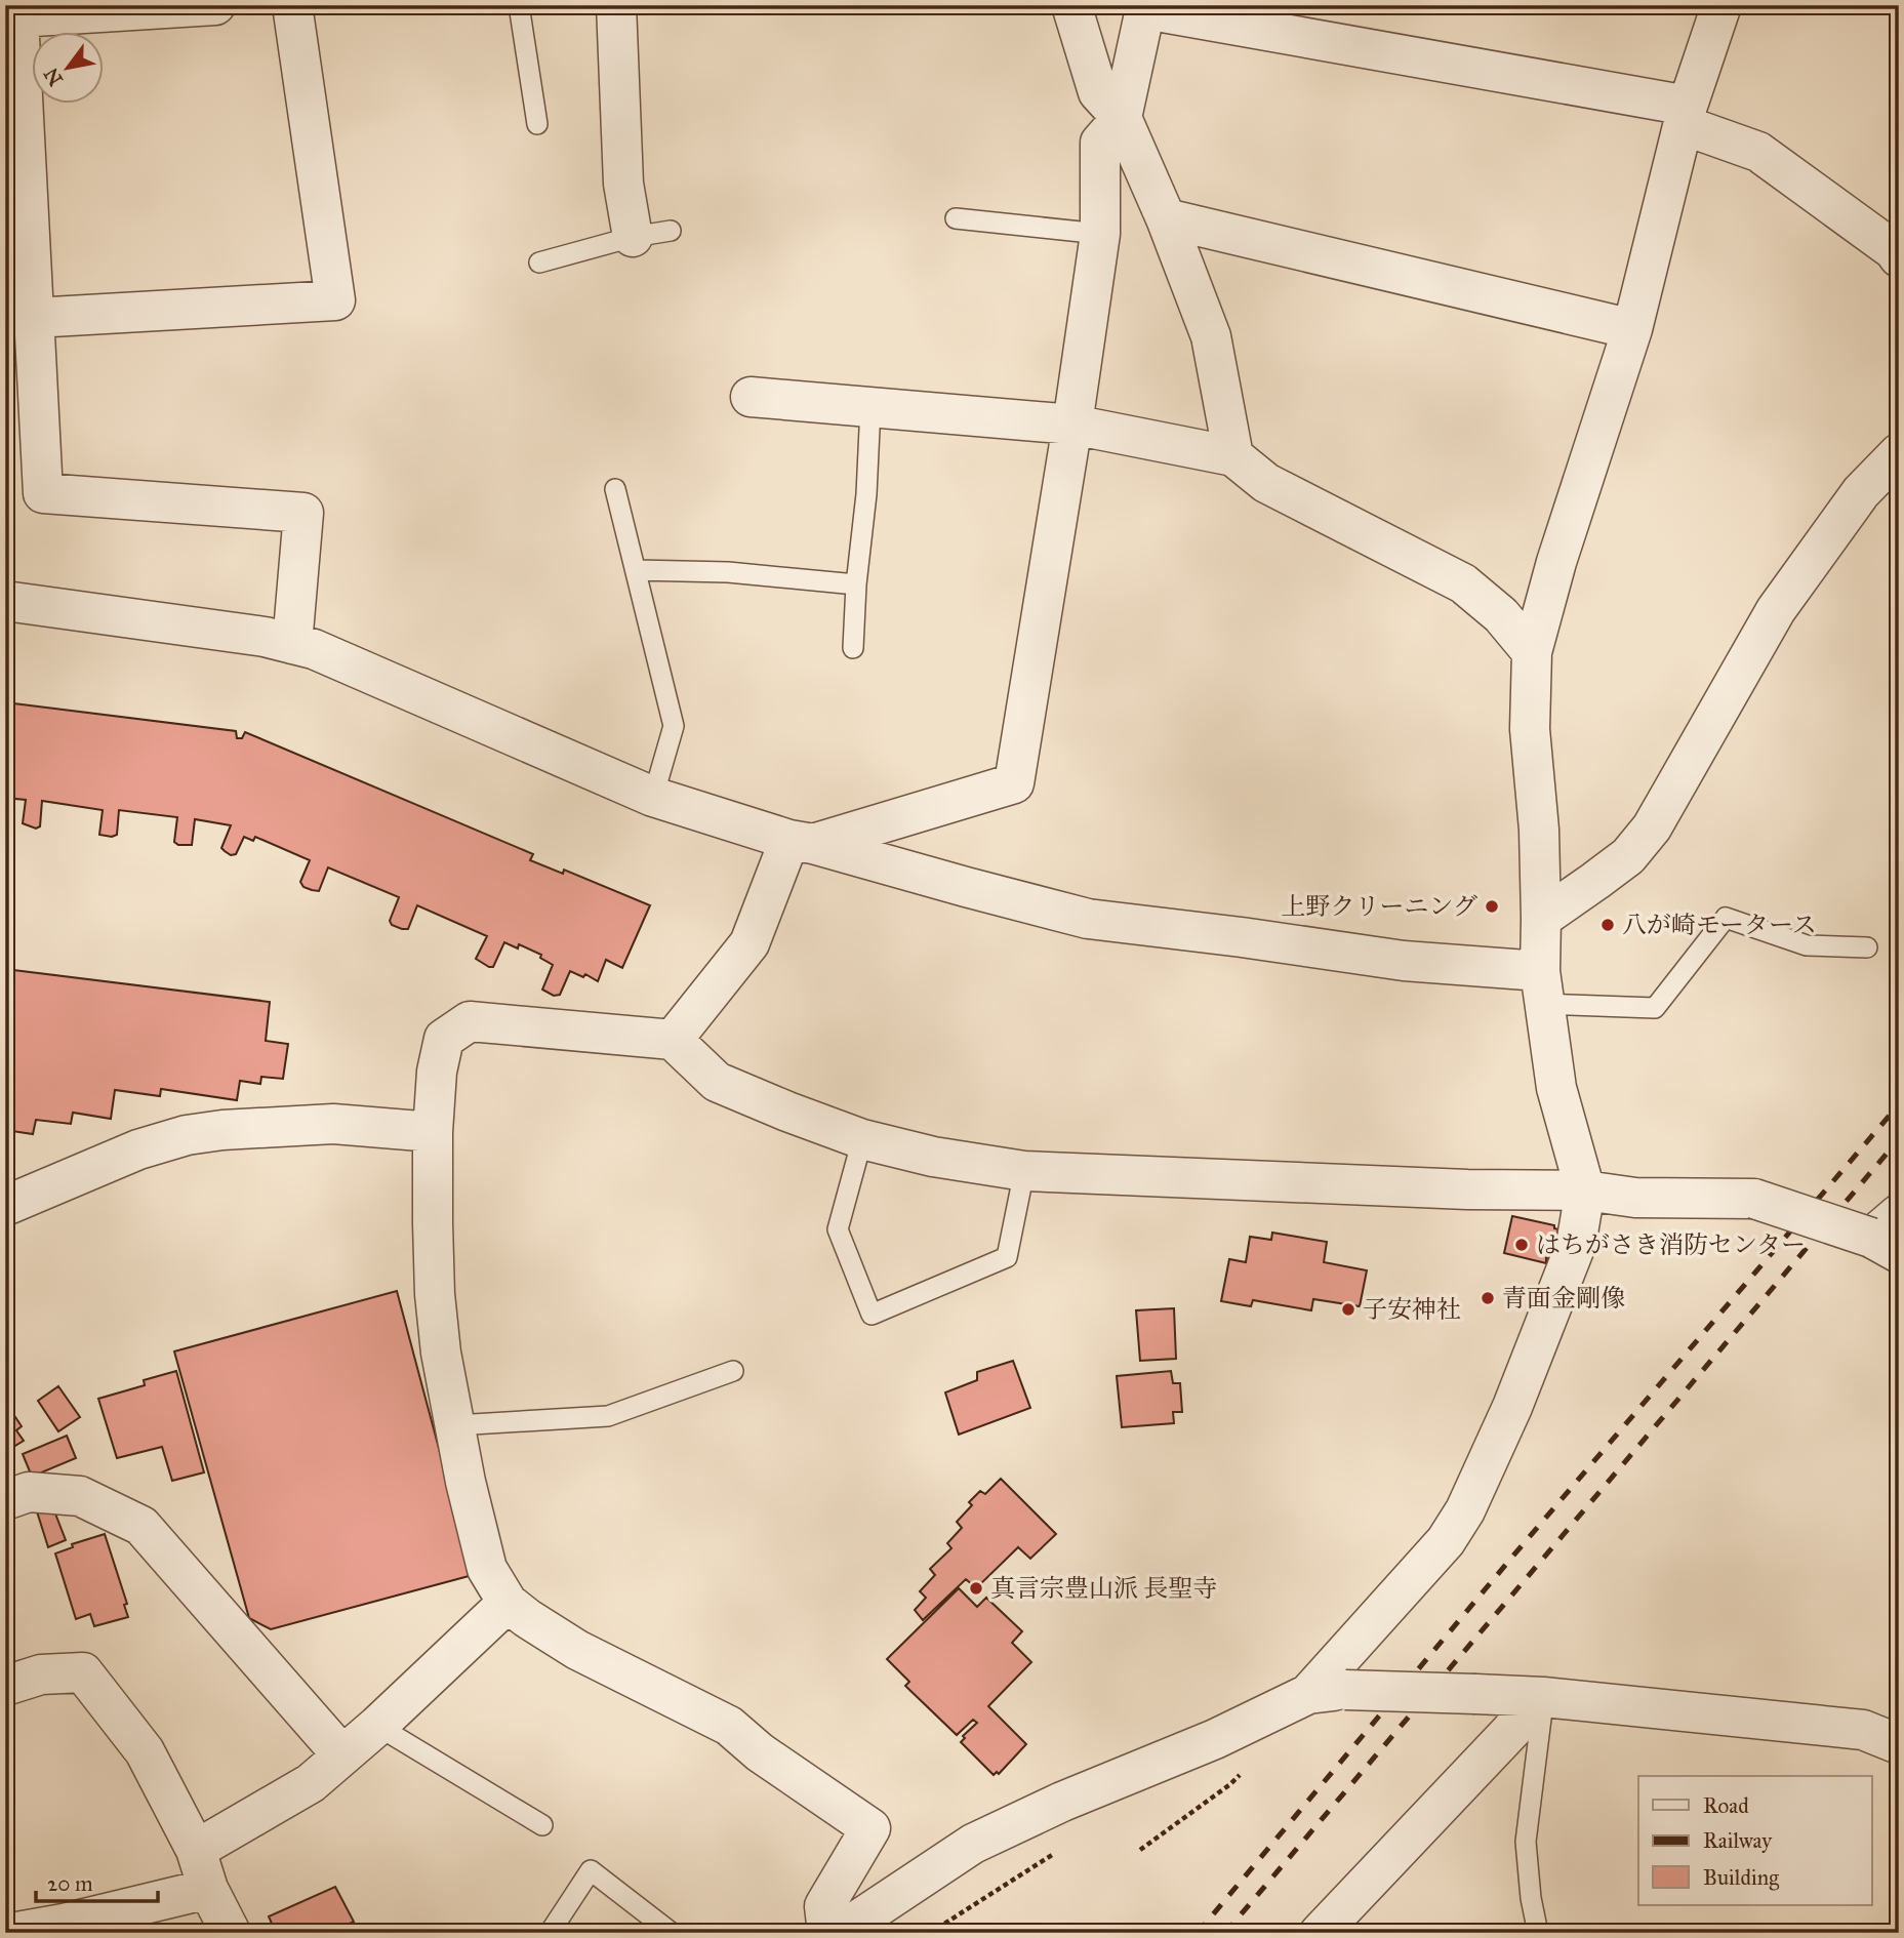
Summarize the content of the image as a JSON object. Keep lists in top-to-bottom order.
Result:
{
  "places": [
    "上野クリーニング",
    "八が崎モータース",
    "はちがさき消防センター",
    "青面金剛像",
    "子安神社",
    "真言宗豊山派 長聖寺"
  ],
  "legend": ["Road", "Railway", "Building"],
  "scale_bar": "20 m",
  "north": "bottom left"
}
